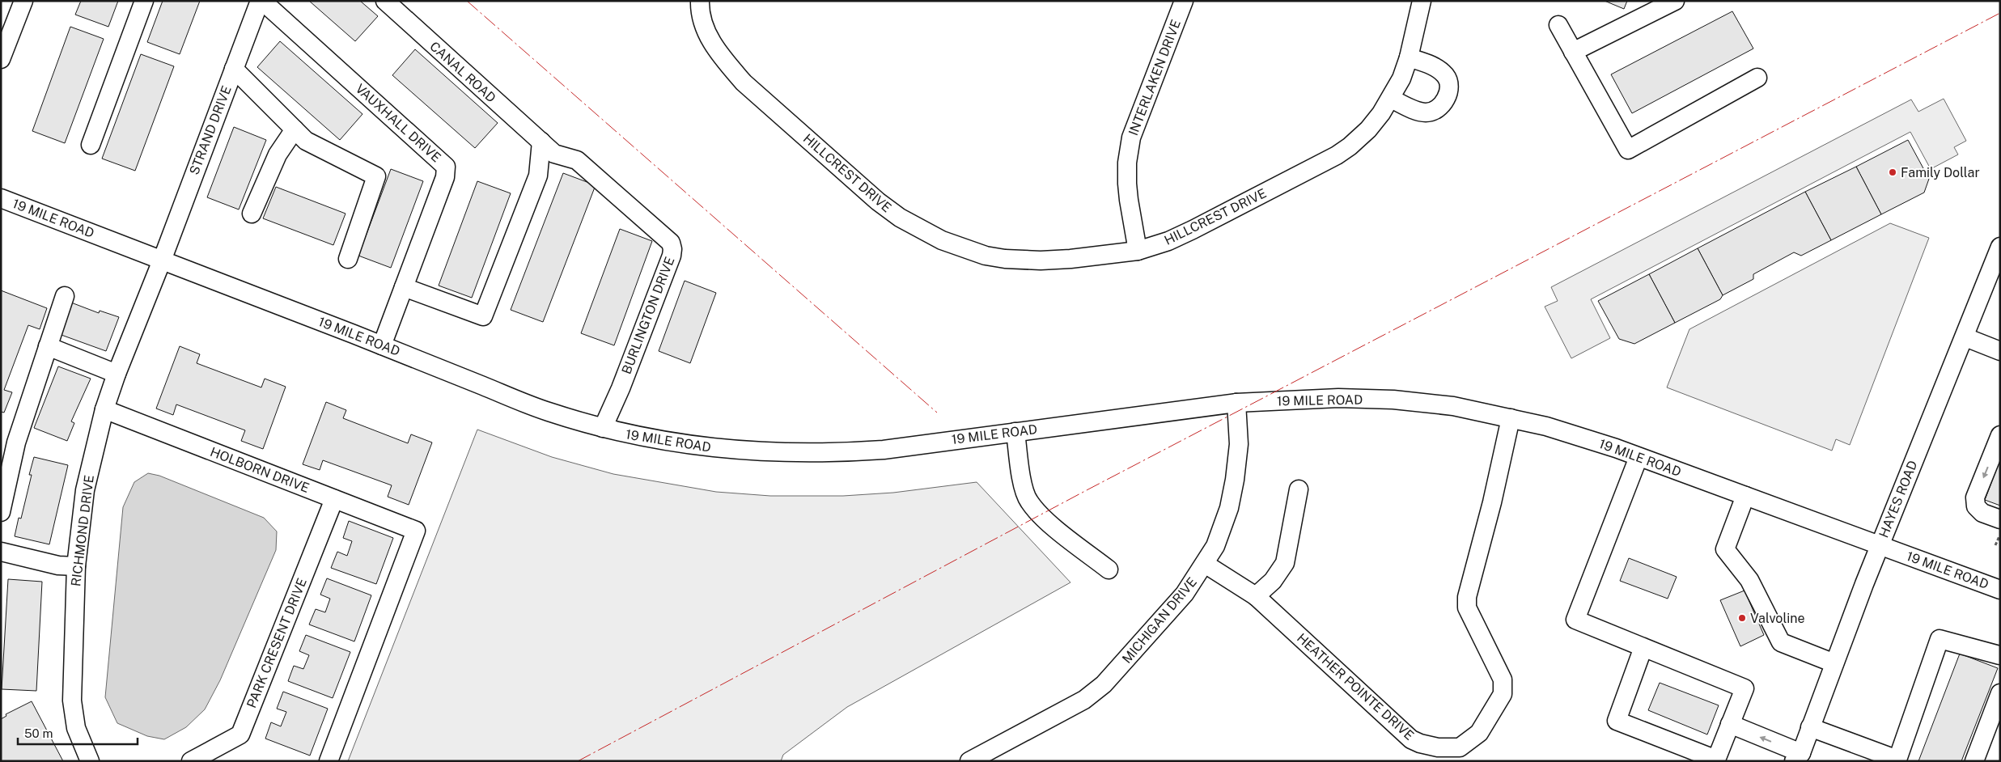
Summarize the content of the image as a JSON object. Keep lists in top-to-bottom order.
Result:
{
  "streets": {
    "street": [
      "CANAL ROAD",
      "INTERLAKEN DRIVE",
      "VAUXHALL DRIVE",
      "STRAND DRIVE",
      "HILLCREST DRIVE",
      "19 MILE ROAD",
      "BURLINGTON DRIVE",
      "HOLBORN DRIVE",
      "HAYES ROAD",
      "RICHMOND DRIVE",
      "MICHIGAN DRIVE",
      "PARK CRESENT DRIVE",
      "HEATHER POINTE DRIVE"
    ]
  },
  "crossings": [
    ["CANAL ROAD", "BURLINGTON DRIVE"],
    ["INTERLAKEN DRIVE", "HILLCREST DRIVE"],
    ["VAUXHALL DRIVE", "STRAND DRIVE"],
    ["VAUXHALL DRIVE", "19 MILE ROAD"],
    ["STRAND DRIVE", "19 MILE ROAD"],
    ["STRAND DRIVE", "RICHMOND DRIVE"],
    ["19 MILE ROAD", "BURLINGTON DRIVE"],
    ["19 MILE ROAD", "HAYES ROAD"],
    ["19 MILE ROAD", "RICHMOND DRIVE"],
    ["19 MILE ROAD", "MICHIGAN DRIVE"],
    ["19 MILE ROAD", "HEATHER POINTE DRIVE"],
    ["HOLBORN DRIVE", "RICHMOND DRIVE"],
    ["HOLBORN DRIVE", "PARK CRESENT DRIVE"],
    ["MICHIGAN DRIVE", "HEATHER POINTE DRIVE"]
  ],
  "places": ["Family Dollar", "Valvoline"],
  "scale_bar": "50 m"
}
